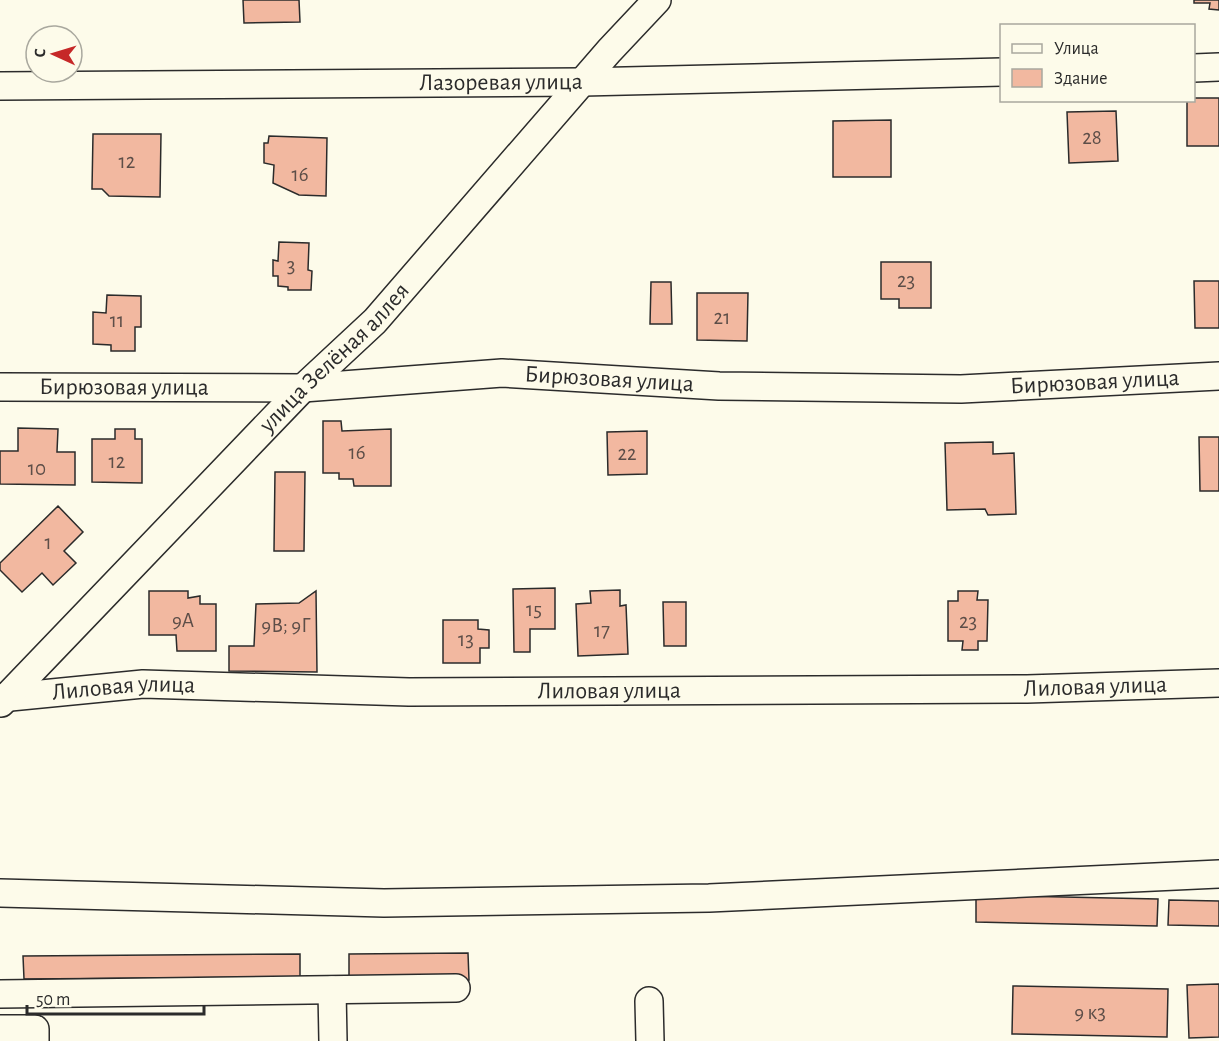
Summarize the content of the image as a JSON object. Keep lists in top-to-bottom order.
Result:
{
  "streets": {
    "street": [
      "Лазоревая улица",
      "улица Зелёная аллея",
      "Бирюзовая улица",
      "Лиловая улица"
    ]
  },
  "crossings": [
    ["Лазоревая улица", "улица Зелёная аллея"],
    ["улица Зелёная аллея", "Бирюзовая улица"],
    ["улица Зелёная аллея", "Лиловая улица"]
  ],
  "house_numbers": [
    "28",
    "12",
    "16",
    "3",
    "23",
    "21",
    "11",
    "16",
    "22",
    "12",
    "10",
    "1",
    "15",
    "9А",
    "23",
    "9В; 9Г",
    "17",
    "13",
    "9 к3"
  ],
  "legend": ["Улица", "Здание"],
  "scale_bar": "50 m",
  "north": "left"
}
